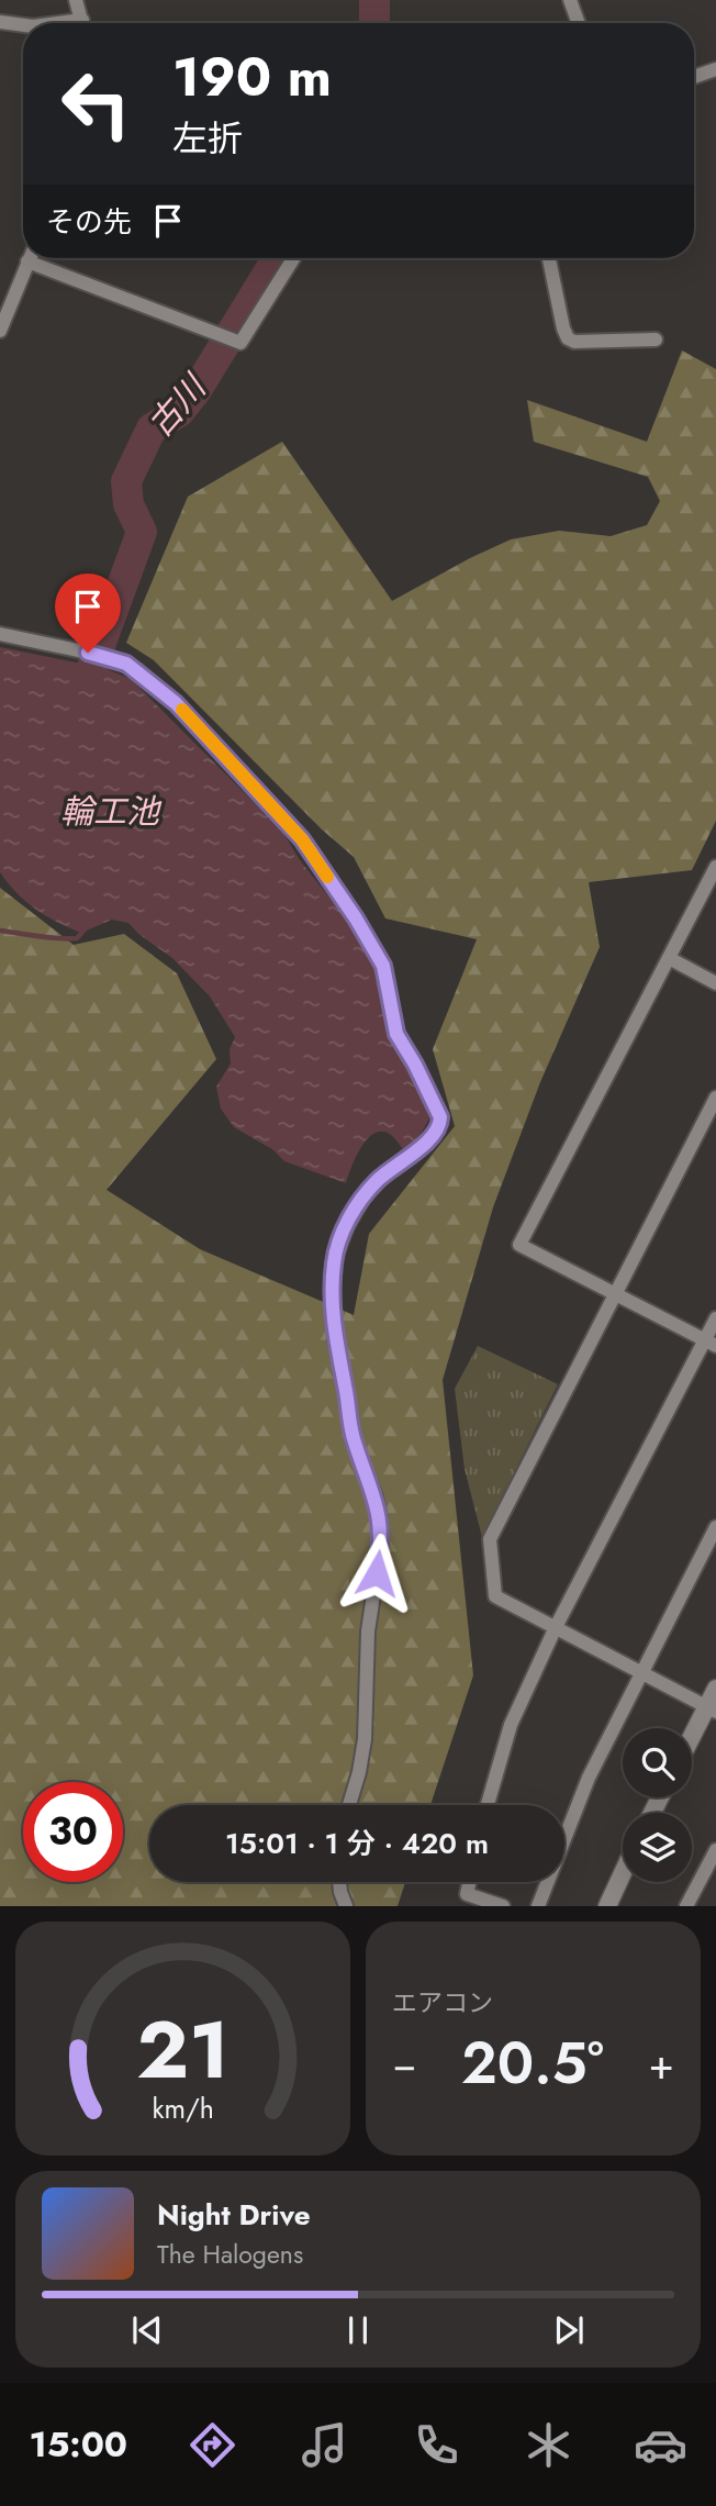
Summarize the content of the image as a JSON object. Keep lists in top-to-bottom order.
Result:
{
  "water": ["古川", "輪工池"],
  "page": {
    "turn": ["190 m", "左折"],
    "then": "その先",
    "limit": "30",
    "trip": "15:01 · 1 分 · 420 m",
    "tile": "エアコン",
    "heat": ["−", "20.5°", "+"],
    "song": ["Night Drive", "The Halogens"],
    "tabs": "15:00",
    "gauge": ["21", "km/h"]
  }
}
